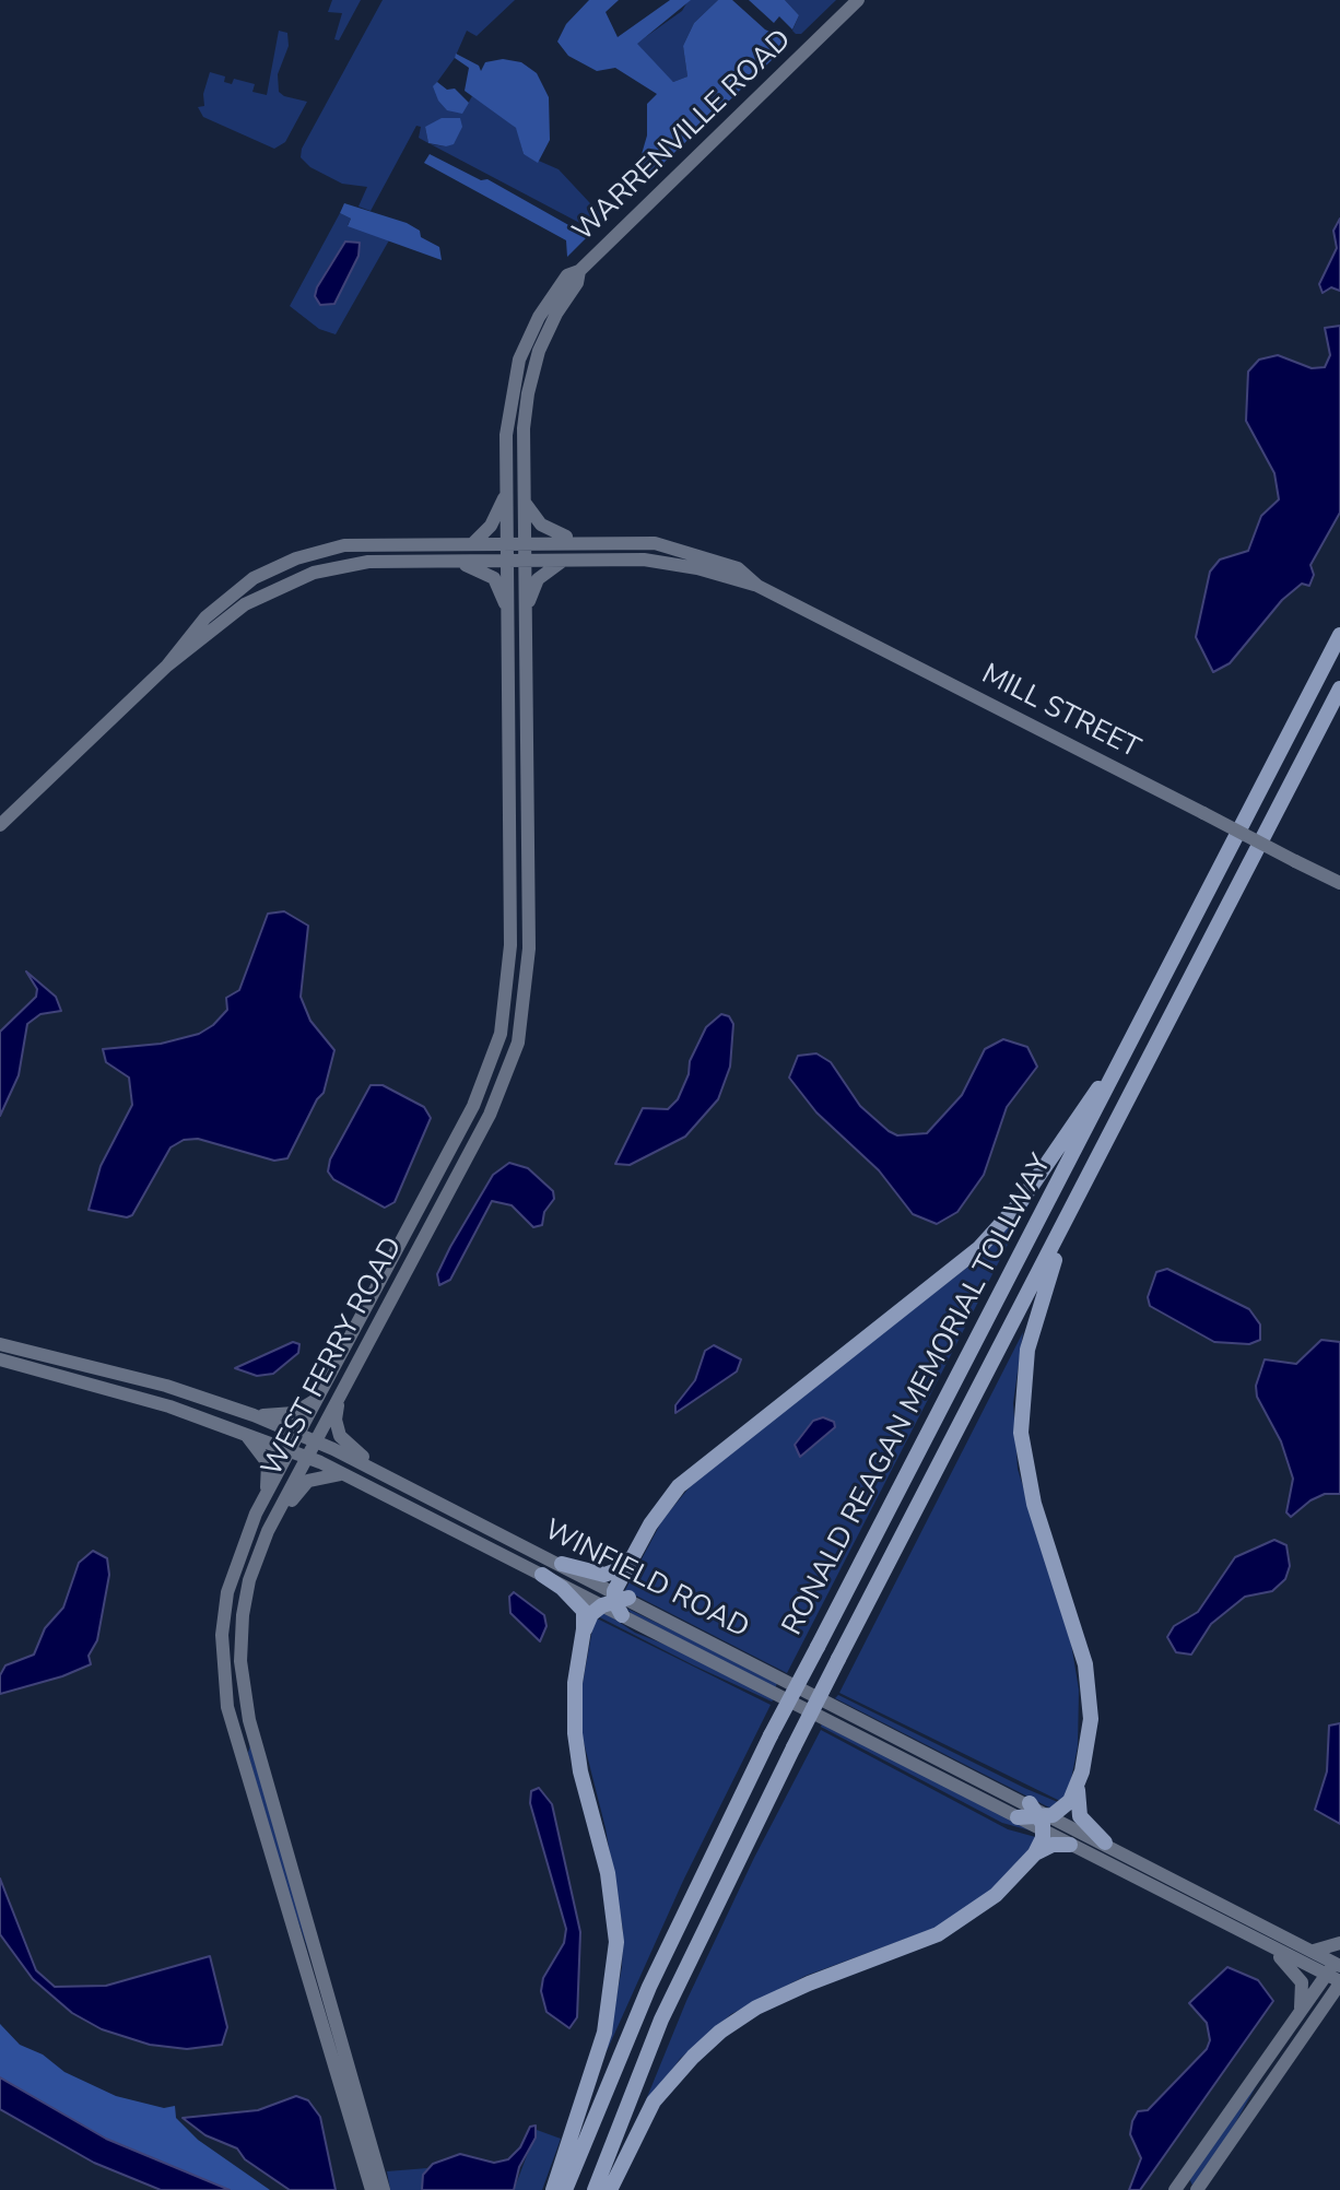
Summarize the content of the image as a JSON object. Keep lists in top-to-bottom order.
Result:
{
  "streets": {
    "highway": ["RONALD REAGAN MEMORIAL TOLLWAY"],
    "main road": [
      "WARRENVILLE ROAD",
      "MILL STREET",
      "WEST FERRY ROAD",
      "WINFIELD ROAD"
    ]
  },
  "crossings": [
    ["WARRENVILLE ROAD", "MILL STREET"],
    ["WARRENVILLE ROAD", "WEST FERRY ROAD"],
    ["MILL STREET", "WEST FERRY ROAD"],
    ["WEST FERRY ROAD", "WINFIELD ROAD"]
  ]
}
